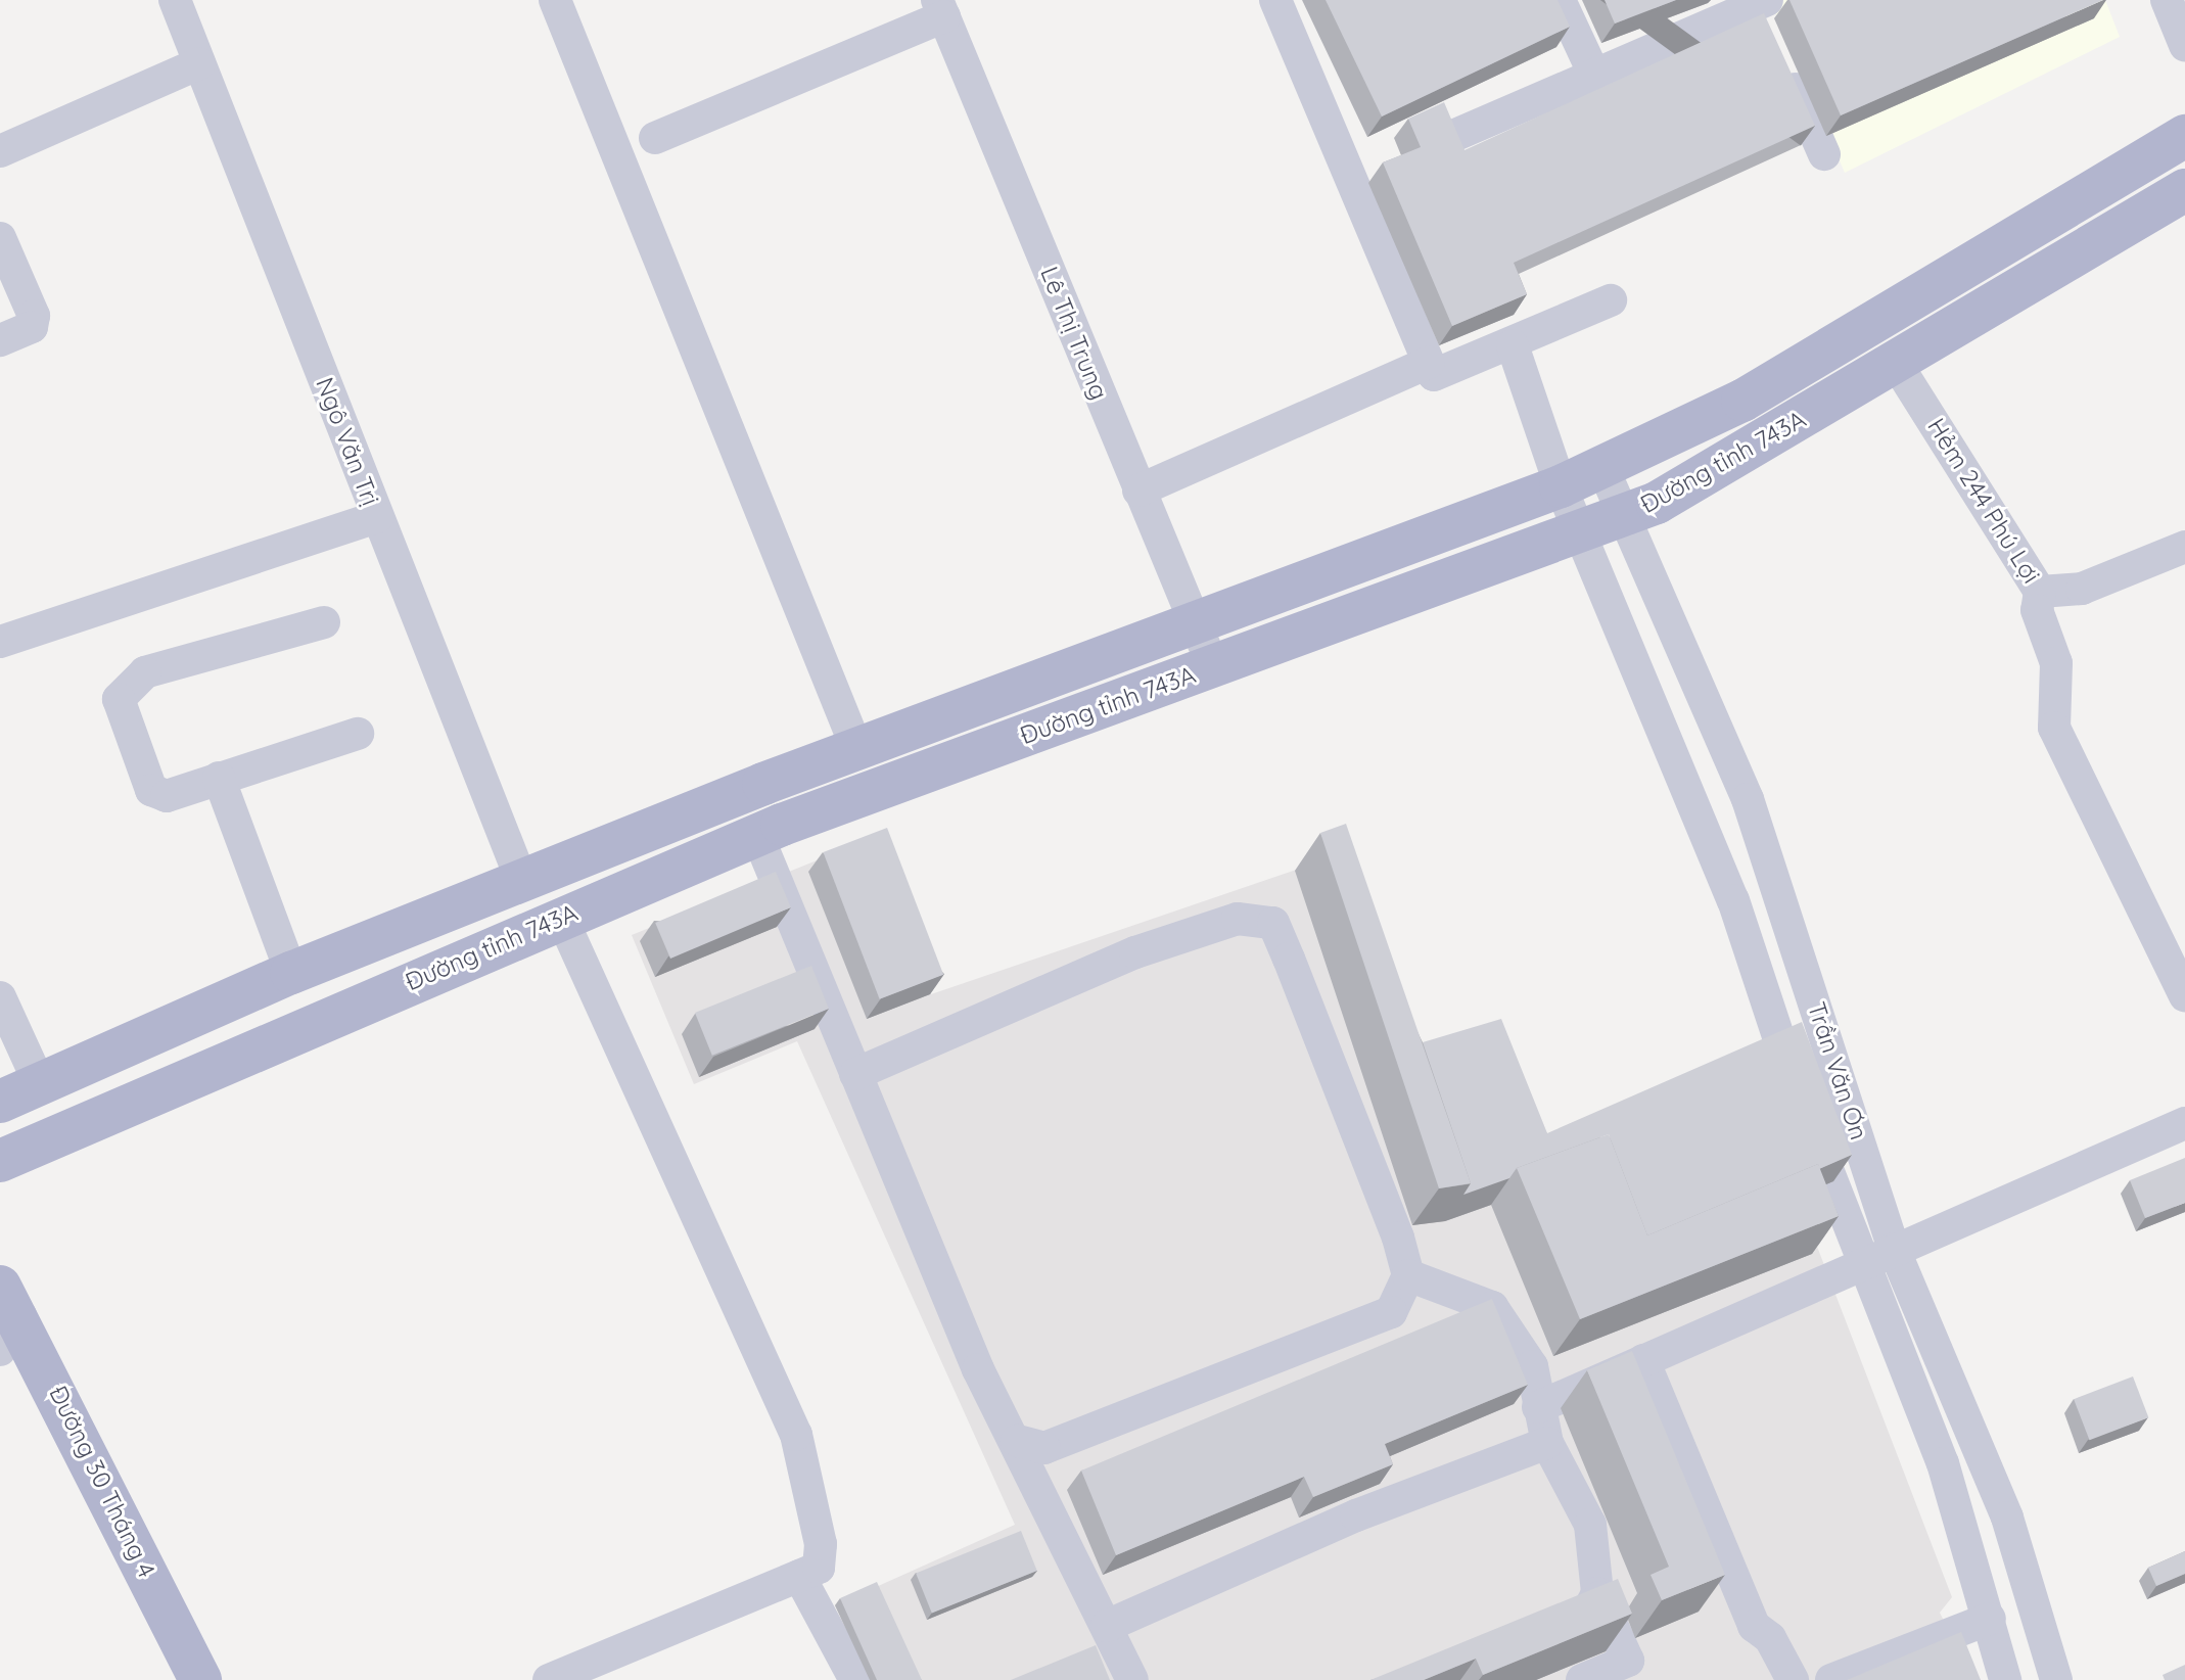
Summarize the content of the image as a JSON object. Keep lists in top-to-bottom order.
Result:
{
  "streets": {
    "main road": ["Đường tỉnh 743A", "Đường 30 Tháng 4"],
    "street": [
      "Lê Thị Trung",
      "Ngô Văn Trị",
      "Hẻm 244 Phú Lợi",
      "Trần Văn Ơn"
    ]
  },
  "crossings": [
    ["Lê Thị Trung", "Đường tỉnh 743A"],
    ["Ngô Văn Trị", "Đường tỉnh 743A"],
    ["Đường tỉnh 743A", "Hẻm 244 Phú Lợi"],
    ["Đường tỉnh 743A", "Trần Văn Ơn"]
  ]
}
